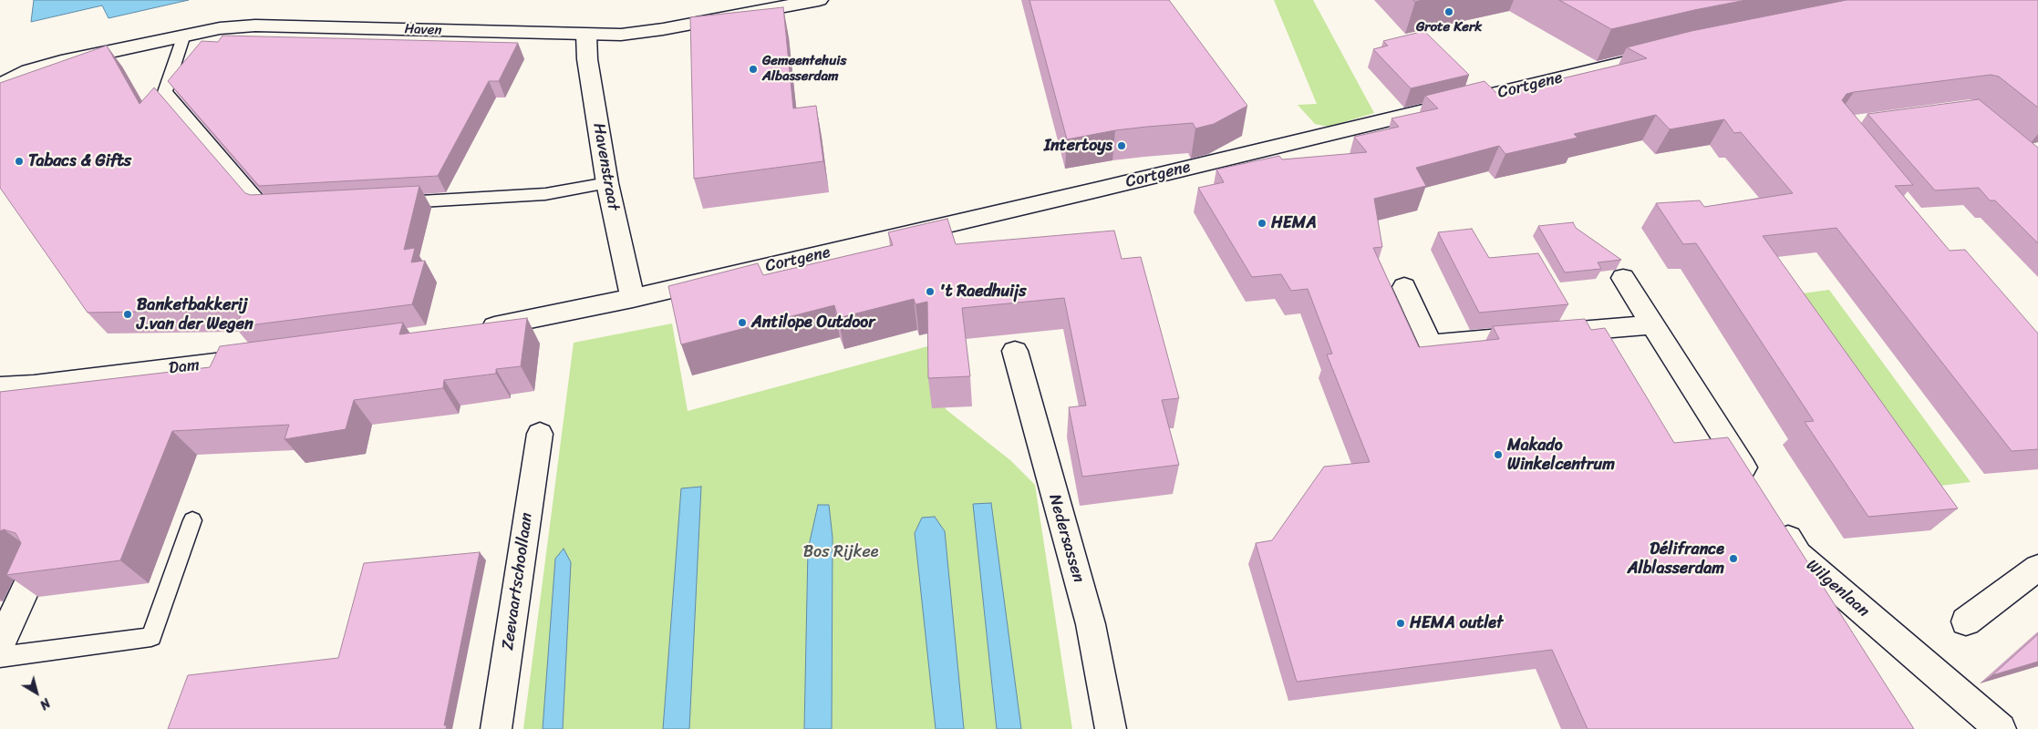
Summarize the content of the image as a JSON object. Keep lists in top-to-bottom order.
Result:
{
  "streets": {
    "street": [
      "Haven",
      "Cortgene",
      "Havenstraat",
      "Dam",
      "Nedersassen",
      "Zeevaartschoollaan",
      "Wilgenlaan"
    ]
  },
  "crossings": [
    ["Haven", "Havenstraat"],
    ["Cortgene", "Havenstraat"]
  ],
  "parks": ["Bos Rijkee"],
  "places": [
    "Grote Kerk",
    "Gemeentehuis Albasserdam",
    "Intertoys",
    "Tabacs & Gifts",
    "HEMA",
    "'t Raedhuijs",
    "Banketbakkerij J.van der Wegen",
    "Antilope Outdoor",
    "Makado Winkelcentrum",
    "Délifrance Alblasserdam",
    "HEMA outlet"
  ],
  "north": "bottom right"
}
